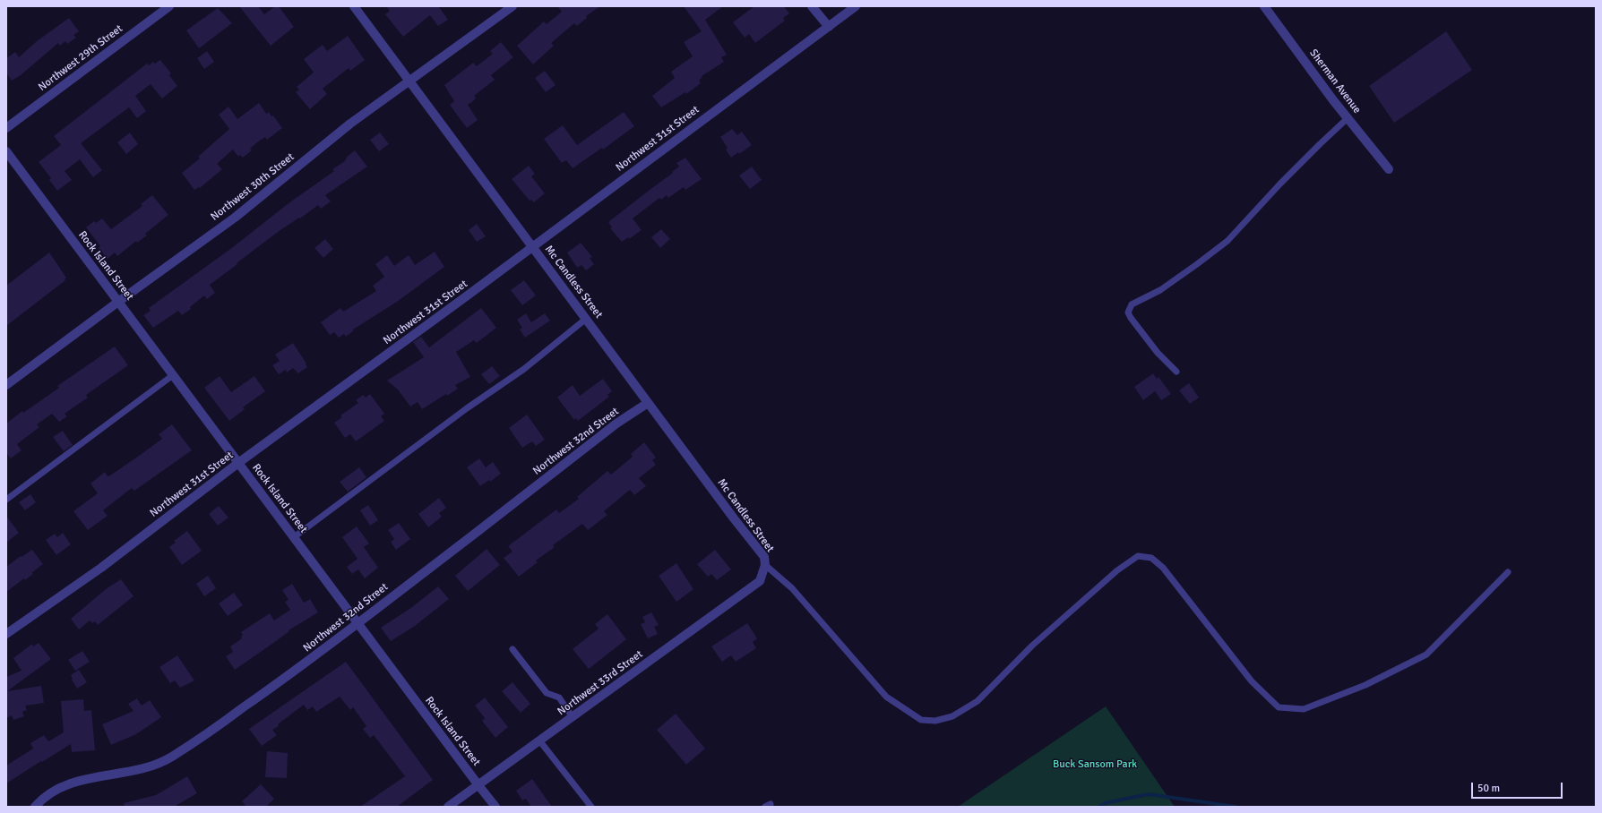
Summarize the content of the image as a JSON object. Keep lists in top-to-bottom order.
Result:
{
  "streets": {
    "street": [
      "Northwest 29th Street",
      "Sherman Avenue",
      "Northwest 31st Street",
      "Northwest 30th Street",
      "Rock Island Street",
      "Mc Candless Street",
      "Northwest 32nd Street",
      "Northwest 33rd Street"
    ]
  },
  "crossings": [
    ["Northwest 31st Street", "Rock Island Street"],
    ["Northwest 31st Street", "Mc Candless Street"],
    ["Northwest 30th Street", "Rock Island Street"],
    ["Northwest 30th Street", "Mc Candless Street"],
    ["Rock Island Street", "Northwest 32nd Street"],
    ["Rock Island Street", "Northwest 33rd Street"],
    ["Mc Candless Street", "Northwest 32nd Street"],
    ["Mc Candless Street", "Northwest 33rd Street"]
  ],
  "parks": ["Buck Sansom Park"],
  "scale_bar": "50 m"
}
